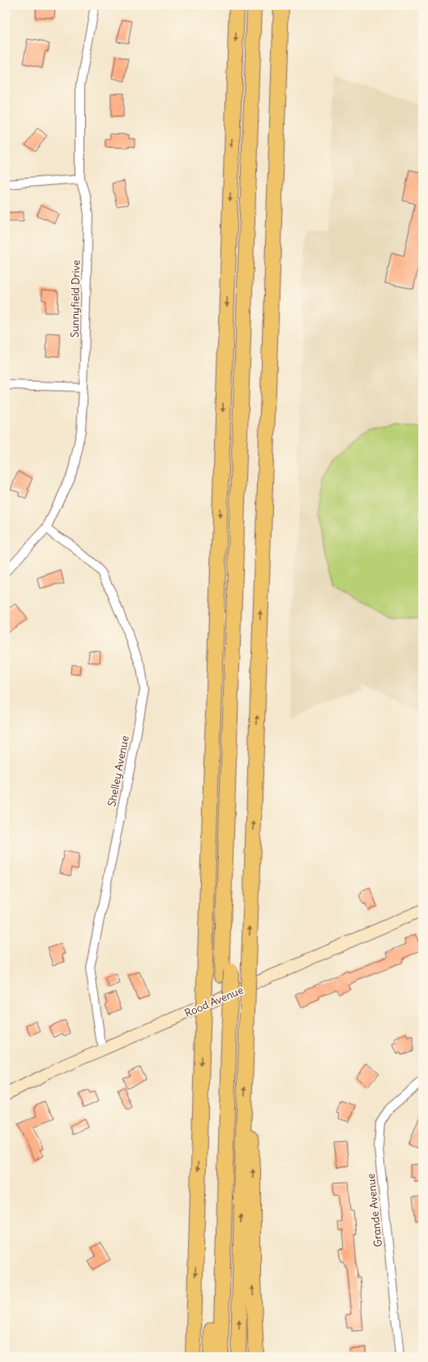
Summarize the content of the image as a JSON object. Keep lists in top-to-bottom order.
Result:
{
  "streets": {
    "street": [
      "Sunnyfield Drive",
      "Shelley Avenue",
      "Rood Avenue",
      "Grande Avenue"
    ]
  },
  "crossings": [
    ["Sunnyfield Drive", "Shelley Avenue"],
    ["Shelley Avenue", "Rood Avenue"]
  ]
}
